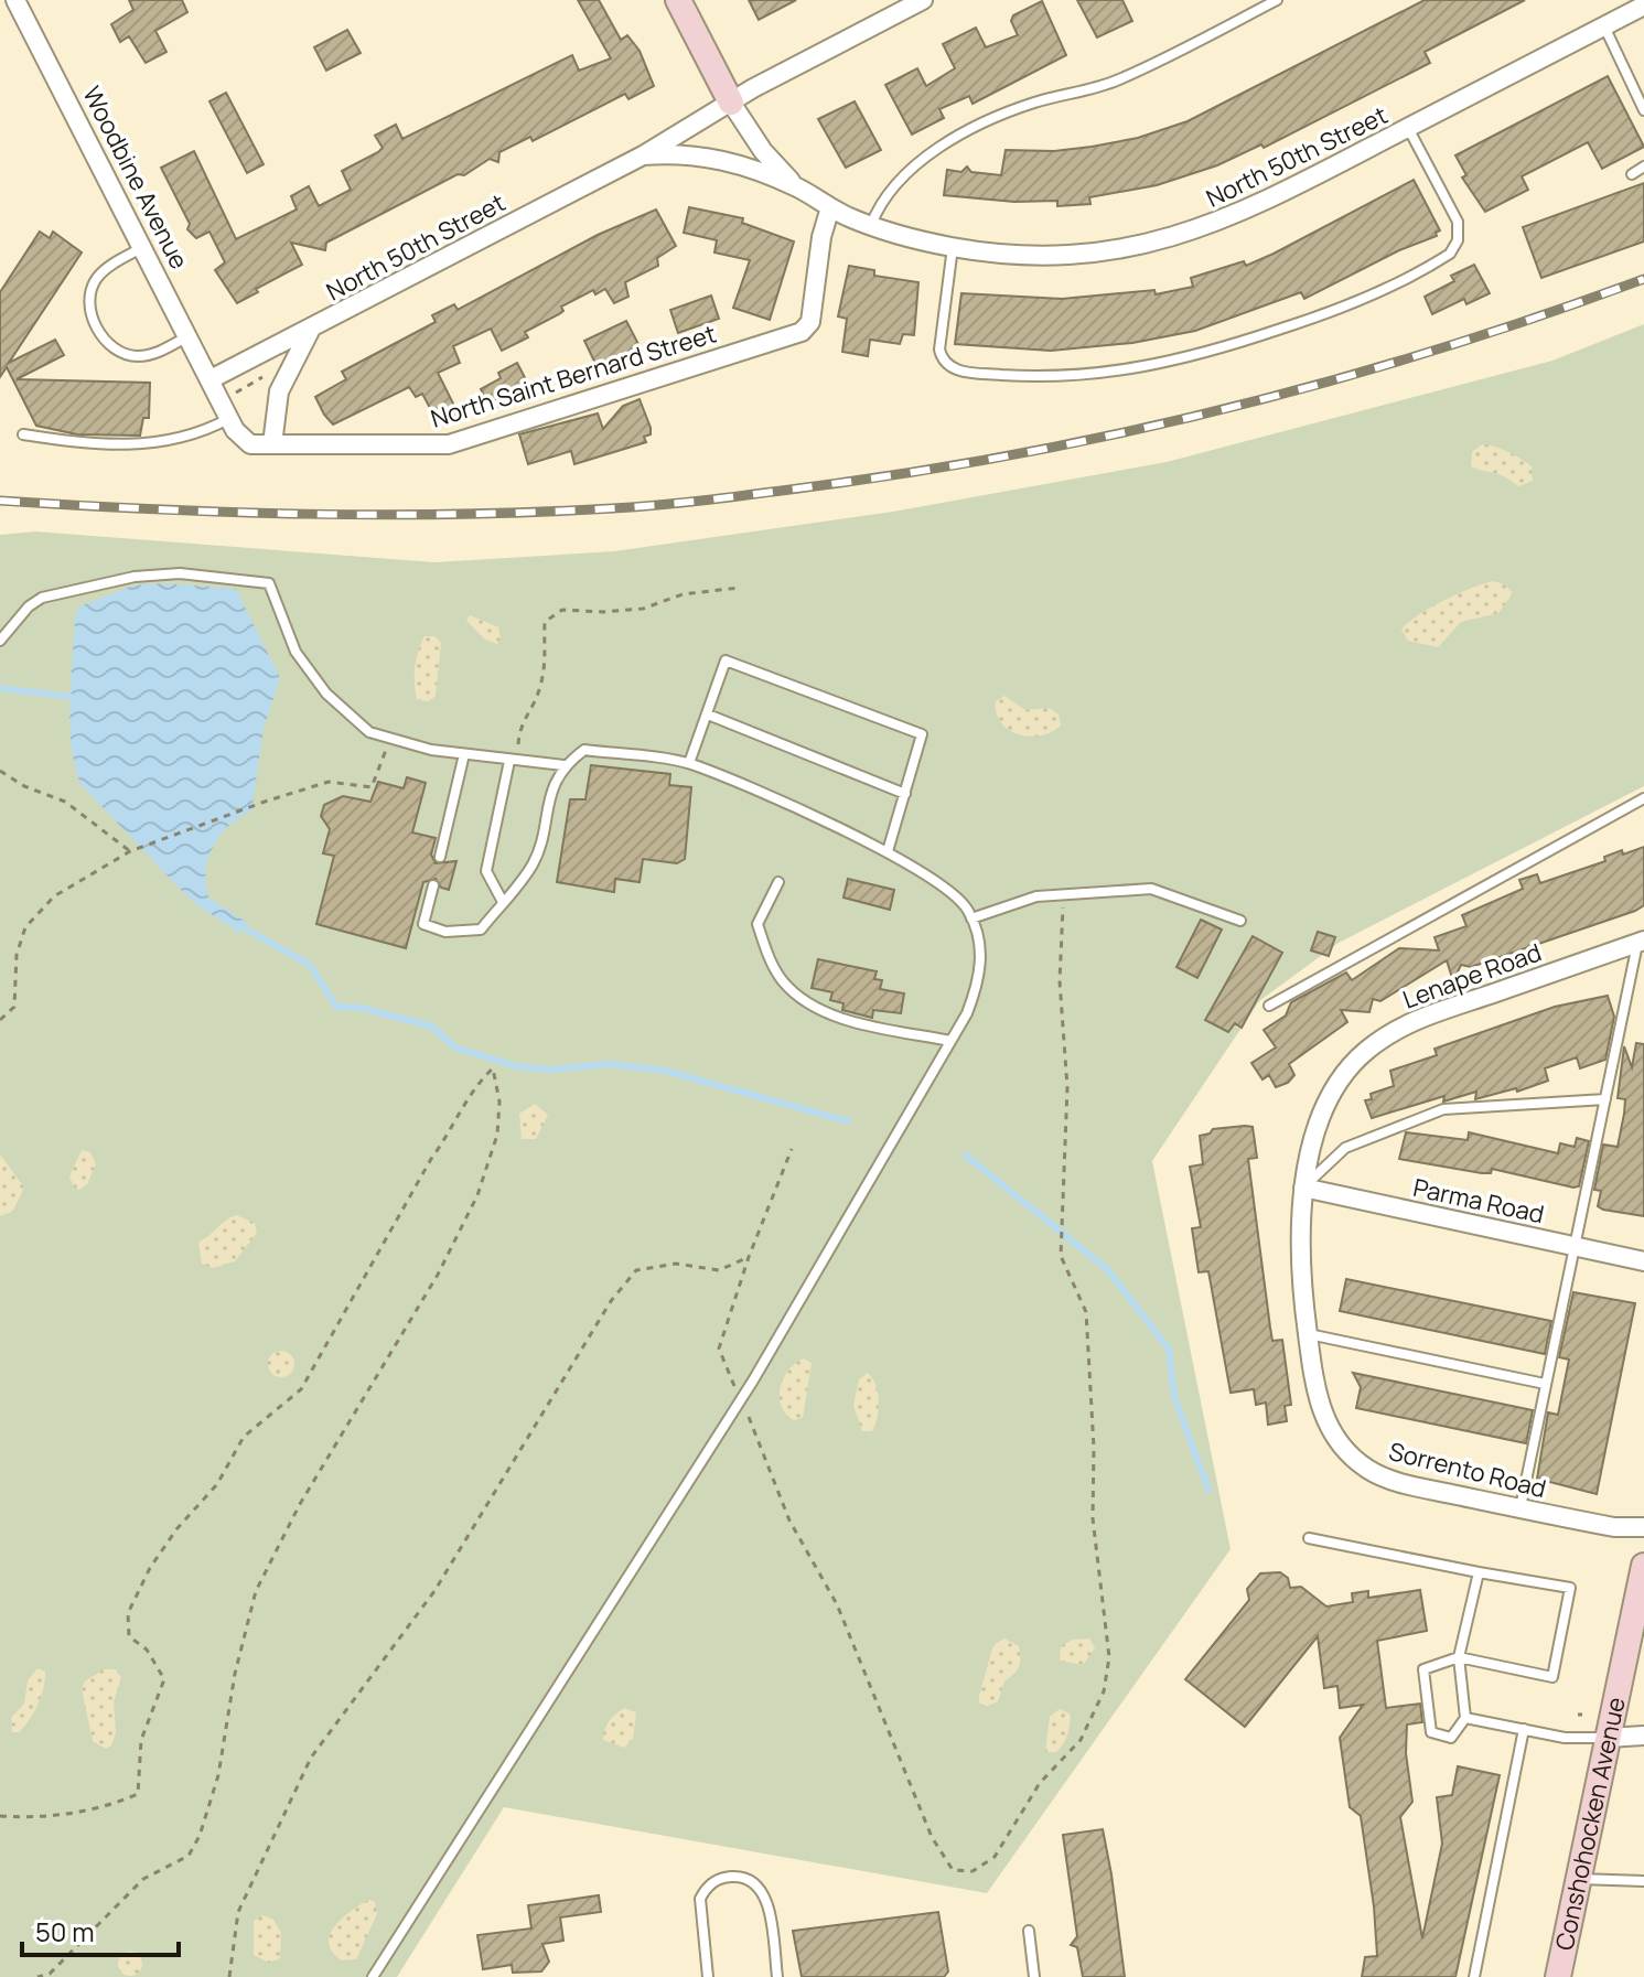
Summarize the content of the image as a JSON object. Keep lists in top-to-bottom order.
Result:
{
  "streets": {
    "main road": ["Conshohocken Avenue"],
    "street": [
      "North 50th Street",
      "Woodbine Avenue",
      "North Saint Bernard Street",
      "Lenape Road",
      "Parma Road",
      "Sorrento Road"
    ]
  },
  "crossings": [
    ["North 50th Street", "Woodbine Avenue"],
    ["North 50th Street", "North Saint Bernard Street"],
    ["Woodbine Avenue", "North Saint Bernard Street"],
    ["Lenape Road", "Parma Road"],
    ["Lenape Road", "Sorrento Road"],
    ["Parma Road", "Sorrento Road"]
  ],
  "scale_bar": "50 m"
}
